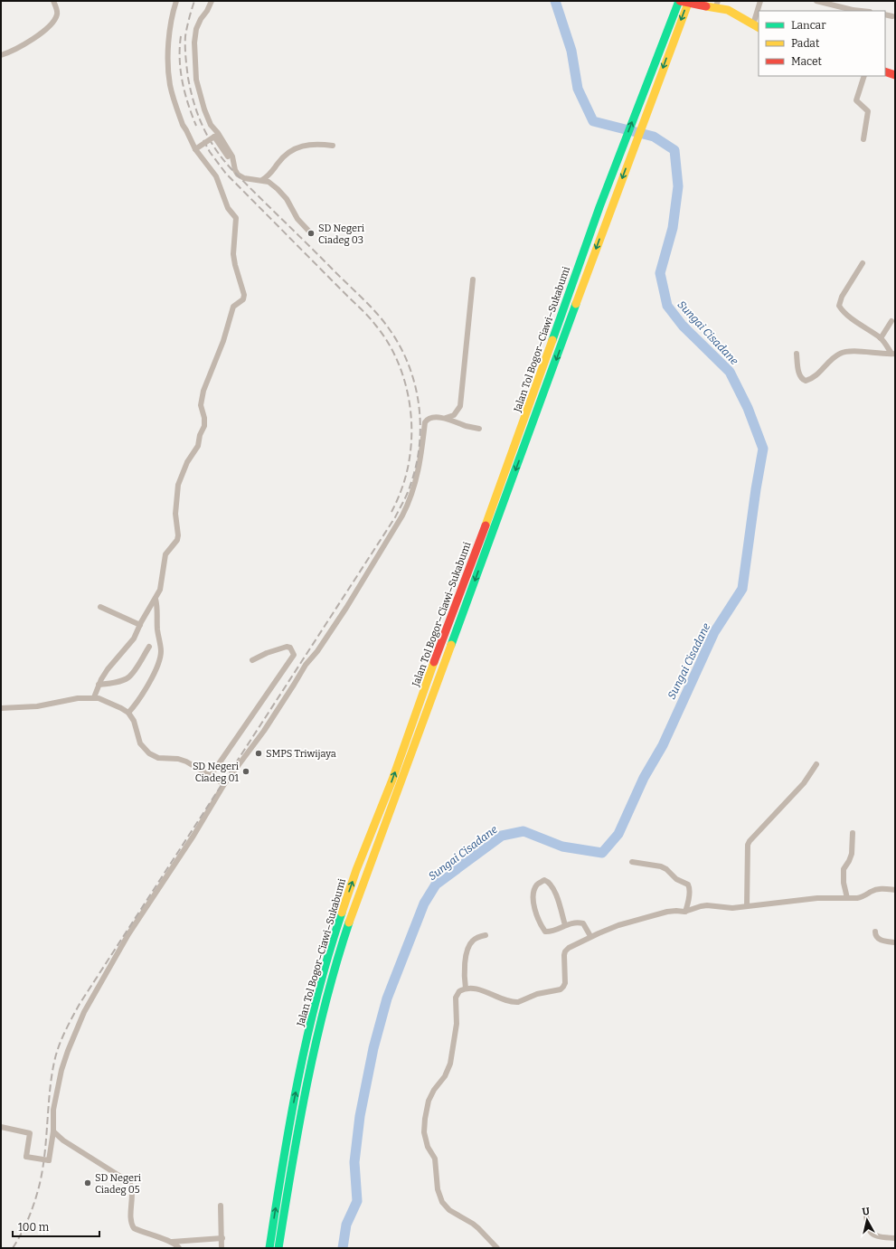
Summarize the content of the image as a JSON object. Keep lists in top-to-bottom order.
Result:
{
  "streets": {
    "main road": ["Jalan Tol Bogor–Ciawi–Sukabumi"]
  },
  "water": ["Sungai Cisadane"],
  "places": [
    "SD Negeri Ciadeg 03",
    "SMPS Triwijaya",
    "SD Negeri Ciadeg 01",
    "SD Negeri Ciadeg 05"
  ],
  "legend": ["Lancar", "Padat", "Macet"],
  "scale_bar": "100 m",
  "north": "top"
}
